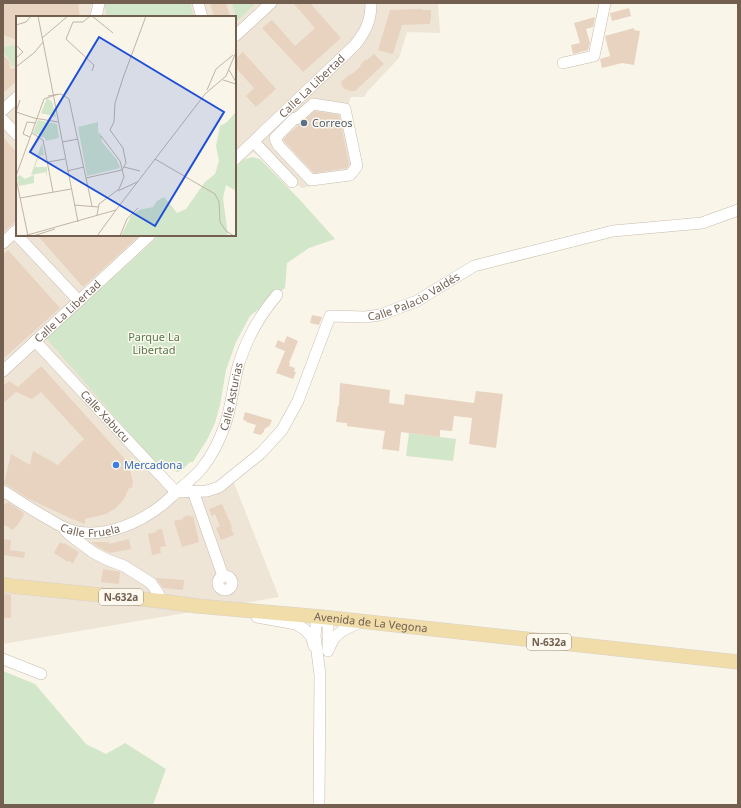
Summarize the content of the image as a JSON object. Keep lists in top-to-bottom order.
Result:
{
  "streets": {
    "main road": ["N-632a", "Avenida de La Vegona"],
    "street": [
      "Calle La Libertad",
      "Calle Palacio Valdés",
      "Calle Asturias",
      "Calle Xabucu",
      "Calle Fruela"
    ]
  },
  "crossings": [
    ["Calle La Libertad", "Calle Xabucu"],
    ["Calle Palacio Valdés", "Calle Asturias"],
    ["Calle Palacio Valdés", "Calle Xabucu"],
    ["Calle Palacio Valdés", "Calle Fruela"],
    ["Calle Asturias", "Calle Xabucu"],
    ["Calle Asturias", "Calle Fruela"],
    ["Calle Xabucu", "Calle Fruela"]
  ],
  "parks": ["Parque La Libertad"],
  "places": ["Correos", "Mercadona"]
}
